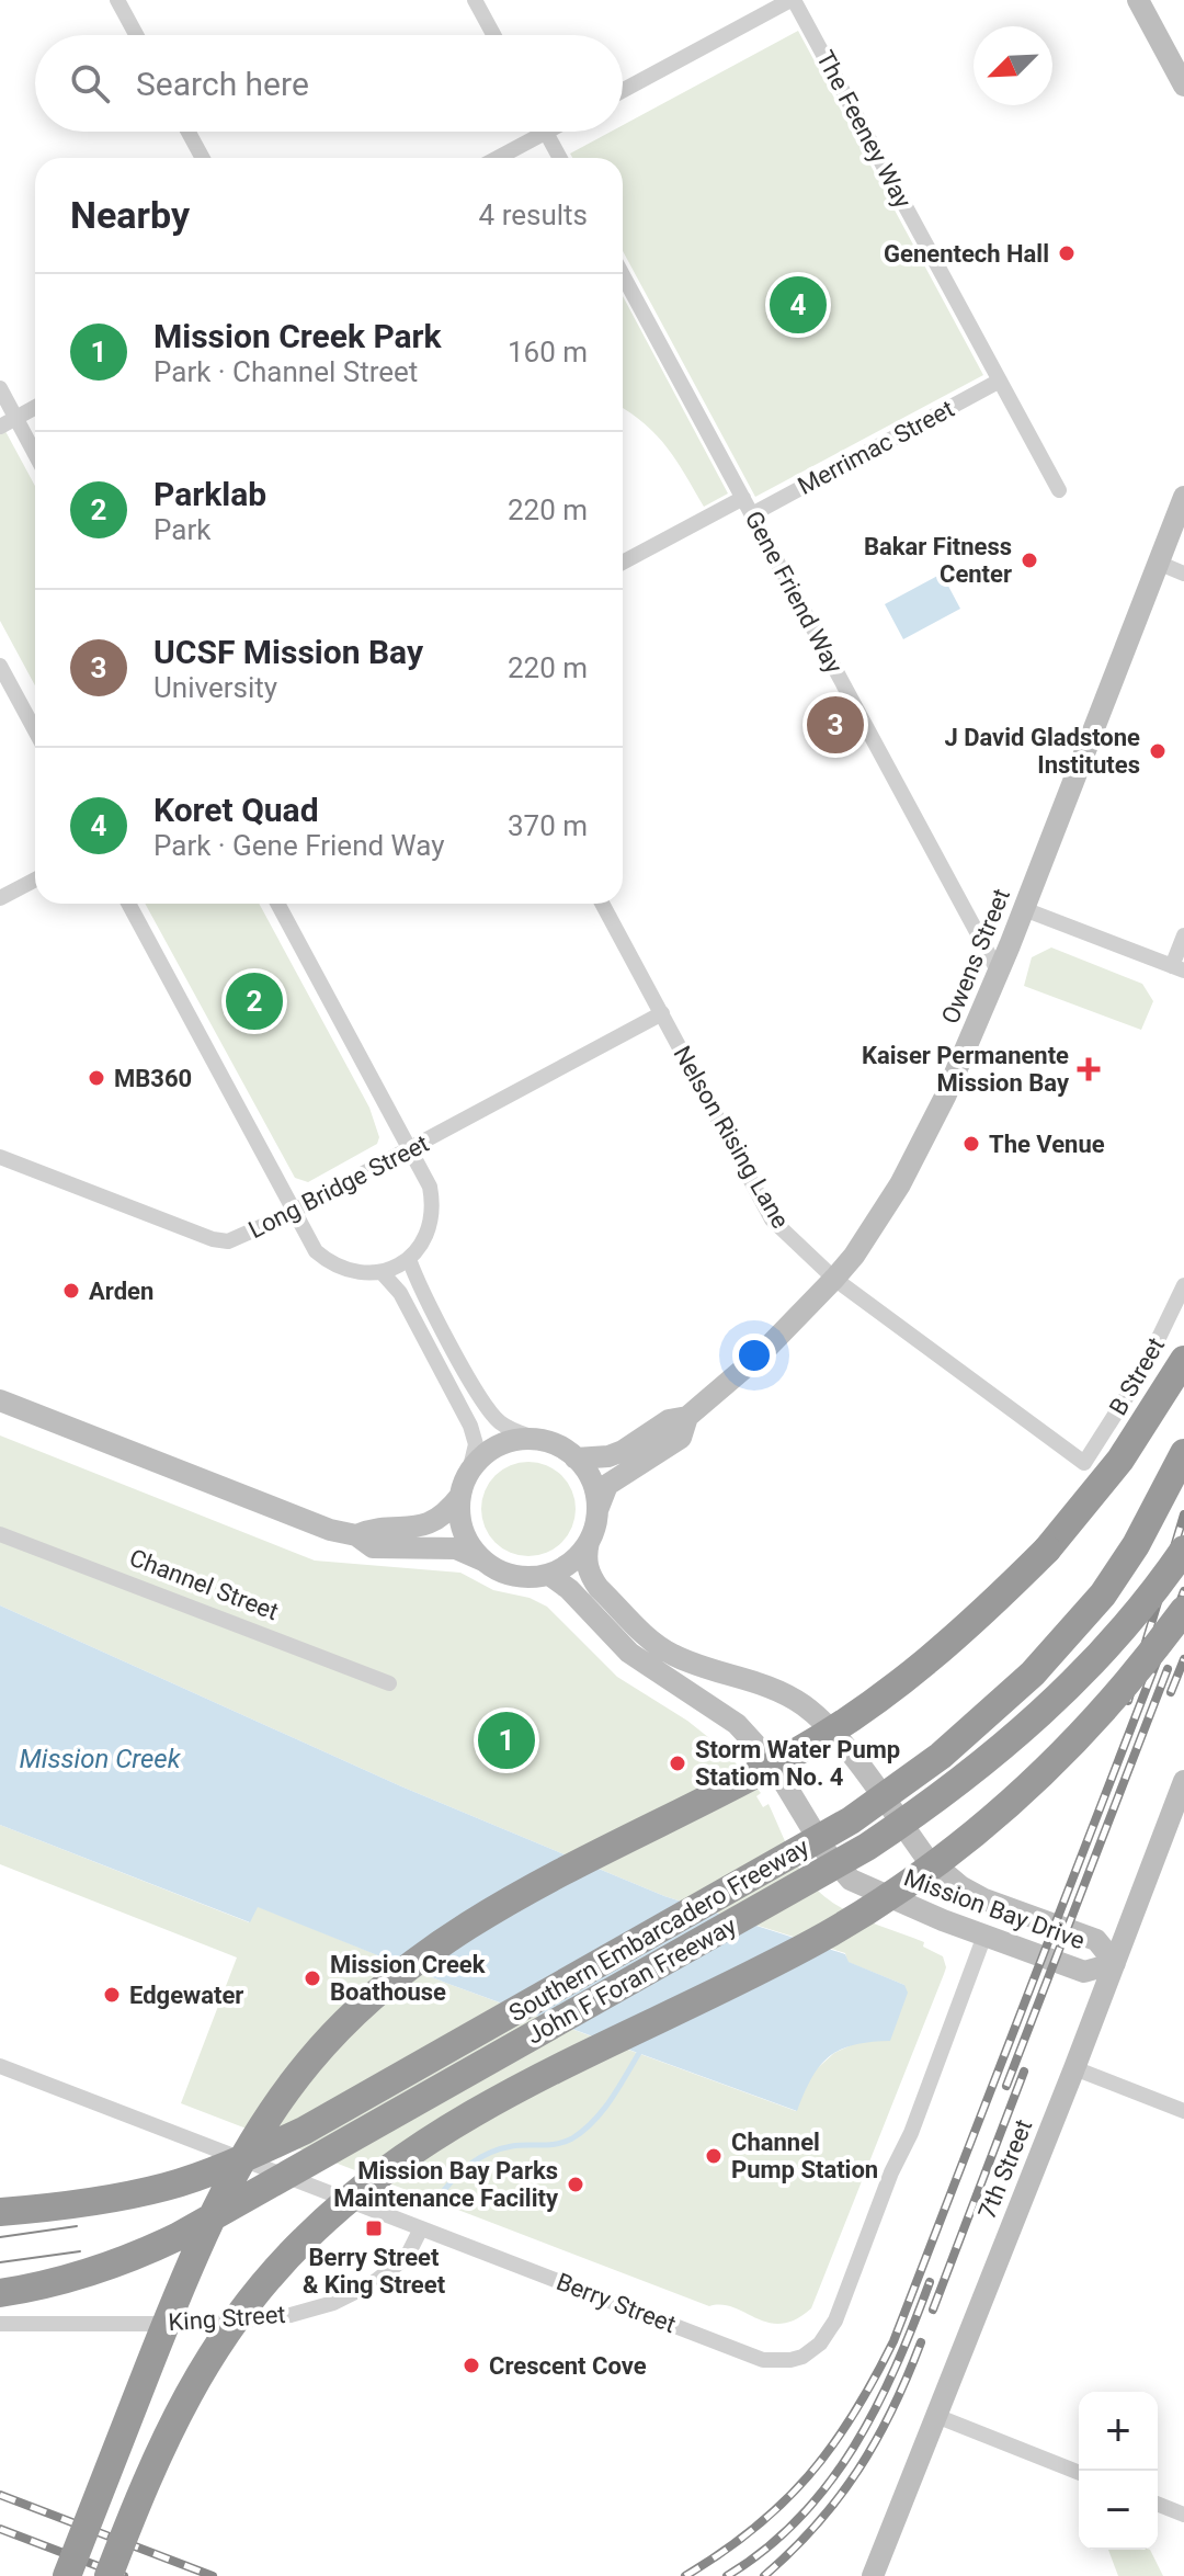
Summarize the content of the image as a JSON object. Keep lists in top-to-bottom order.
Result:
{
  "streets": {
    "highway": ["Southern Embarcadero Freeway", "John F Foran Freeway"],
    "street": [
      "The Feeney Way",
      "Merrimac Street",
      "Gene Friend Way",
      "Owens Street",
      "Nelson Rising Lane",
      "Long Bridge Street",
      "B Street",
      "Channel Street",
      "Mission Bay Drive",
      "7th Street",
      "Berry Street",
      "King Street"
    ]
  },
  "crossings": [
    ["The Feeney Way", "Merrimac Street"],
    ["Merrimac Street", "Gene Friend Way"],
    ["Gene Friend Way", "Owens Street"],
    ["Owens Street", "Nelson Rising Lane"],
    ["Owens Street", "Mission Bay Drive"],
    ["Nelson Rising Lane", "Long Bridge Street"],
    ["Nelson Rising Lane", "B Street"],
    ["Mission Bay Drive", "7th Street"],
    ["Mission Bay Drive", "Berry Street"],
    ["Berry Street", "King Street"]
  ],
  "water": ["Mission Creek"],
  "places": {
    "other": [
      "Genentech Hall",
      "Bakar Fitness Center",
      "J David Gladstone Institutes",
      "MB360",
      "The Venue",
      "Arden",
      "Storm Water Pump Statiom No. 4",
      "Mission Creek Boathouse",
      "Edgewater",
      "Channel Pump Station",
      "Mission Bay Parks Maintenance Facility",
      "Crescent Cove"
    ],
    "health": ["Kaiser Permanente Mission Bay"],
    "transit": ["Berry Street & King Street"]
  },
  "north": "bottom left",
  "page": {
    "search": "Search here",
    "heading": ["Nearby", "4 results"],
    "pins": [
      "4",
      "3",
      "2",
      "1"
    ],
    "list": [
      {
        "mark": "1",
        "name": "Mission Creek Park",
        "note": "Park · Channel Street",
        "value": "160 m"
      },
      {
        "mark": "2",
        "name": "Parklab",
        "note": "Park",
        "value": "220 m"
      },
      {
        "mark": "3",
        "name": "UCSF Mission Bay",
        "note": "University",
        "value": "220 m"
      },
      {
        "mark": "4",
        "name": "Koret Quad",
        "note": "Park · Gene Friend Way",
        "value": "370 m"
      }
    ],
    "map_buttons": ["+", "−"]
  }
}
